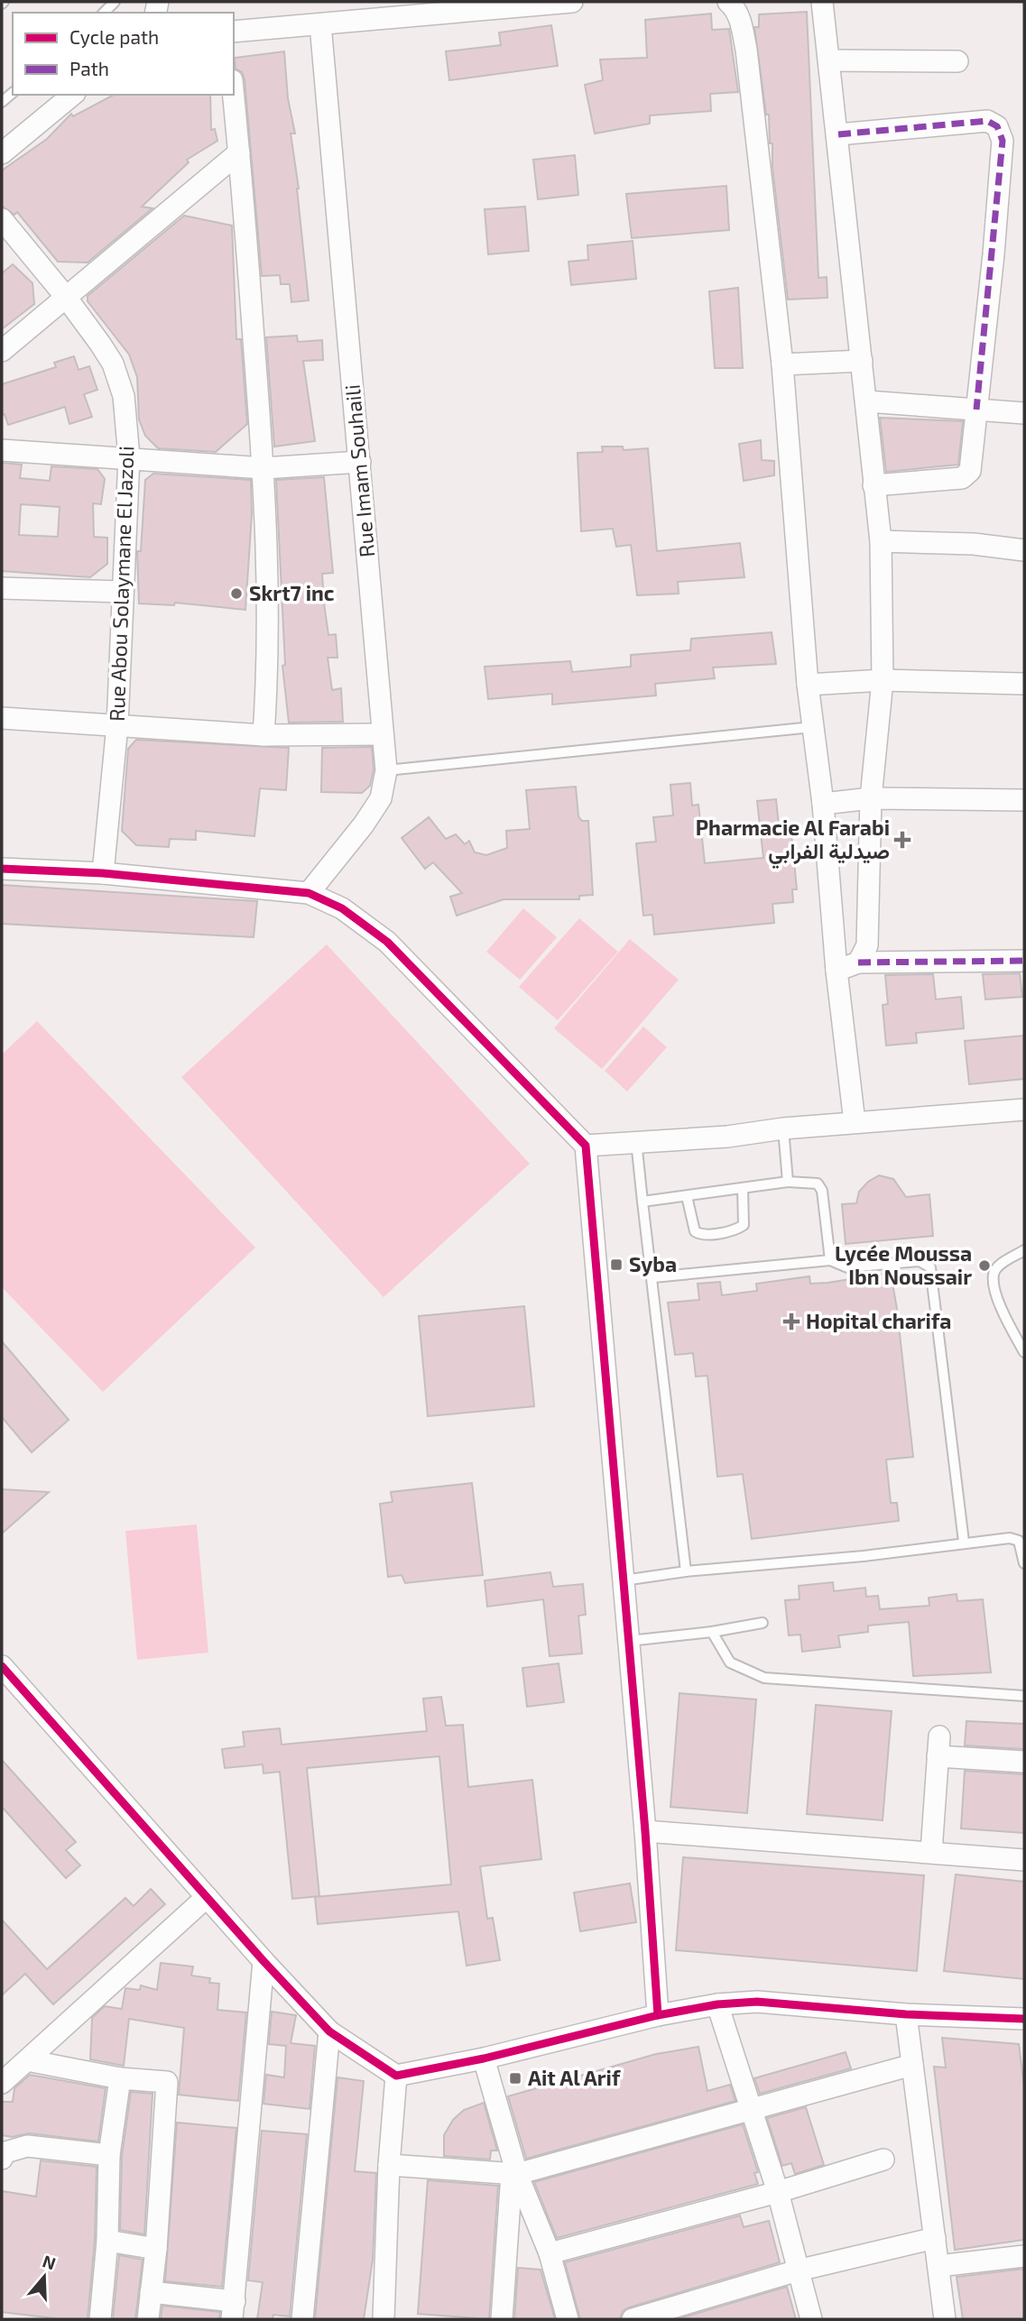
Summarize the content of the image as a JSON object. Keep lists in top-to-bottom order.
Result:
{
  "streets": {
    "street": ["Rue Imam Souhaili", "Rue Abou Solaymane El Jazoli"]
  },
  "places": {
    "other": ["Skrt7 inc", "Lycée Moussa Ibn Noussair"],
    "health": ["Pharmacie Al Farabi صيدلية الفرابي", "Hopital charifa"],
    "transit": ["Syba", "Ait Al Arif"]
  },
  "legend": ["Cycle path", "Path"],
  "north": "top"
}
